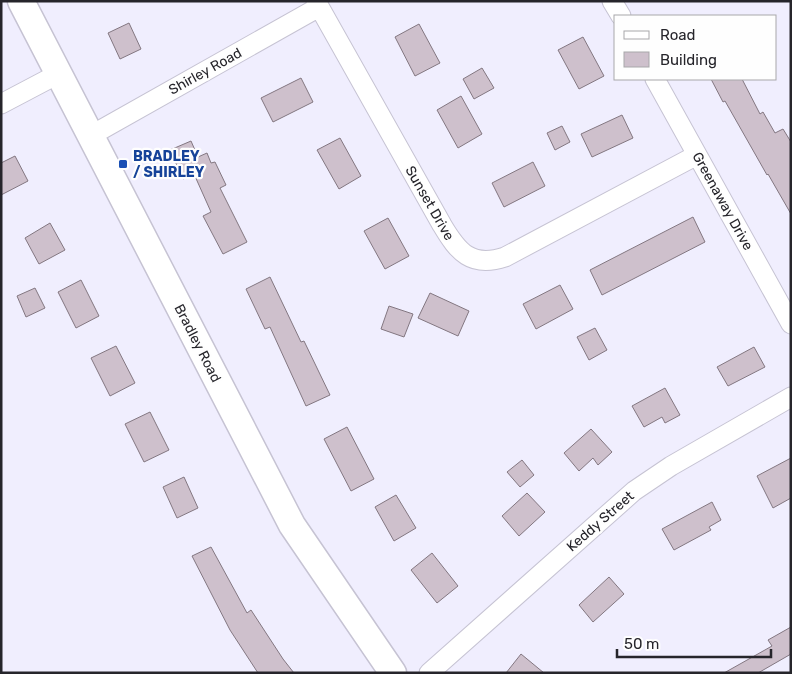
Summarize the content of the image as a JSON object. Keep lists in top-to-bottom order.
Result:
{
  "streets": {
    "main road": ["Bradley Road"],
    "street": [
      "Shirley Road",
      "Greenaway Drive",
      "Sunset Drive",
      "Keddy Street"
    ]
  },
  "crossings": [
    ["Shirley Road", "Sunset Drive"],
    ["Shirley Road", "Bradley Road"],
    ["Greenaway Drive", "Sunset Drive"]
  ],
  "places": {
    "transit": ["BRADLEY / SHIRLEY"]
  },
  "legend": ["Road", "Building"],
  "scale_bar": "50 m"
}
